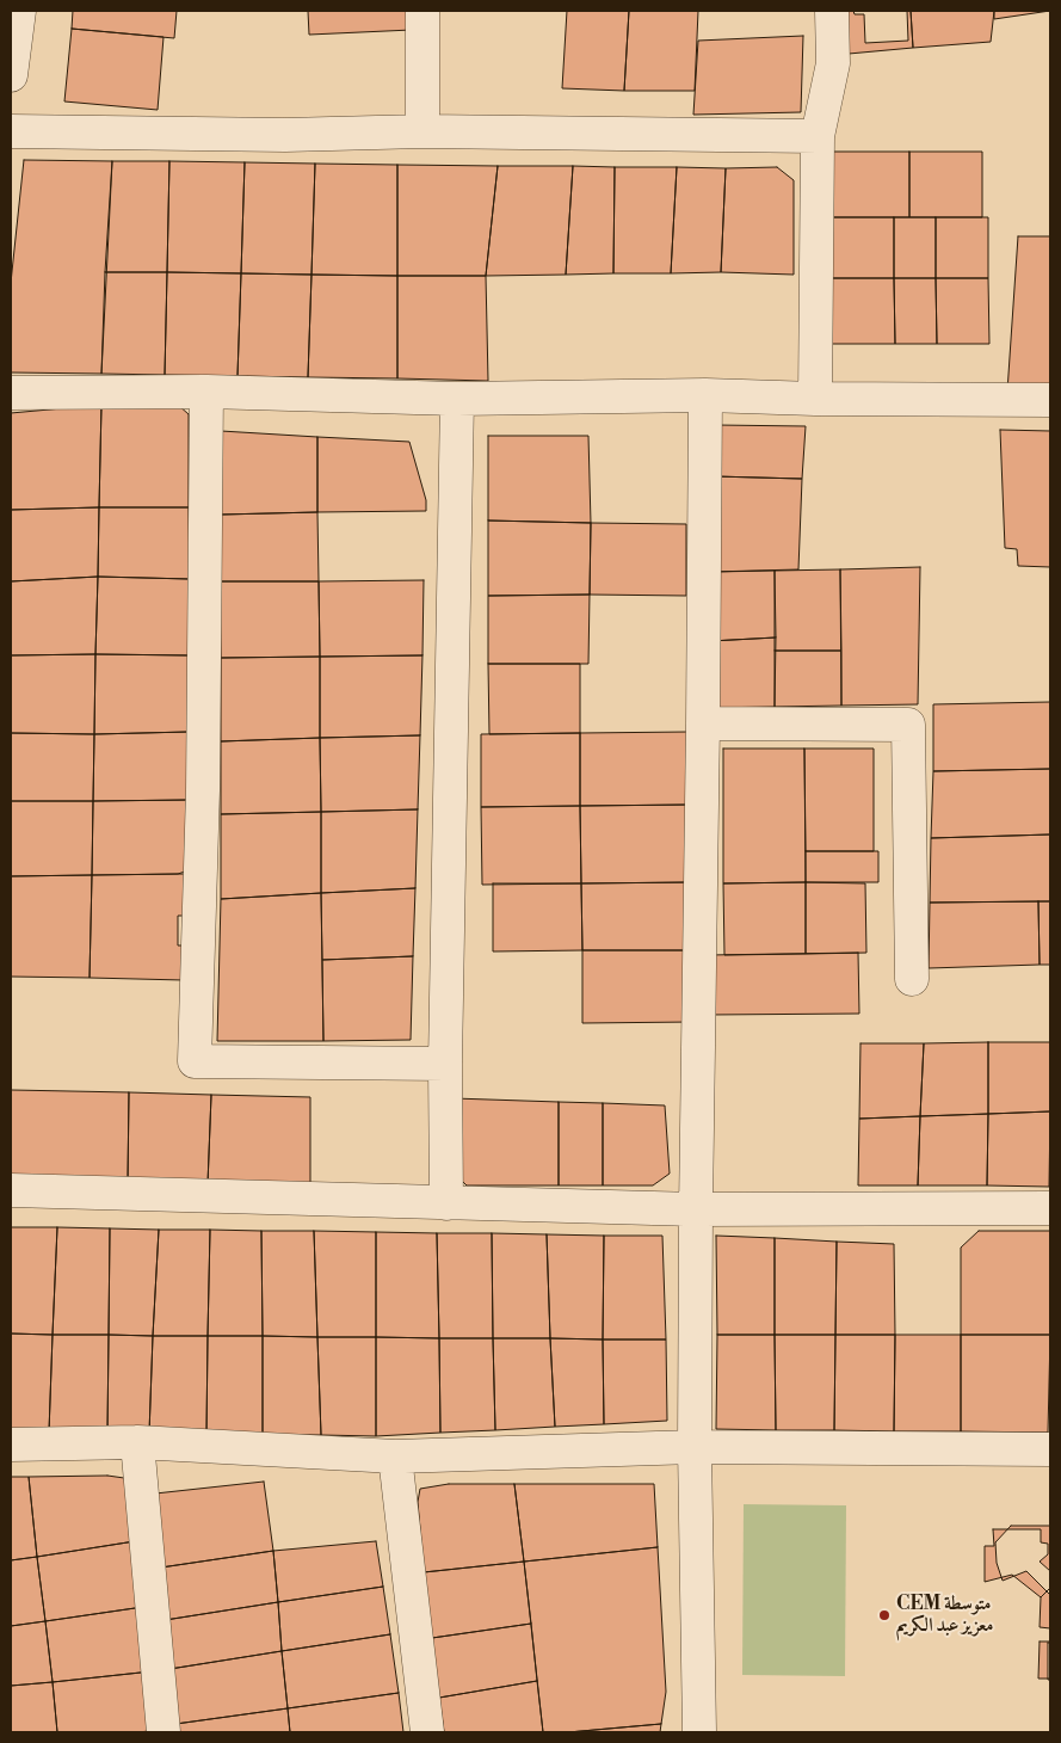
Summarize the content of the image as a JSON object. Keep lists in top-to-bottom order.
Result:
{
  "places": ["CEM متوسطة معزيز عبد الكريم"]
}
